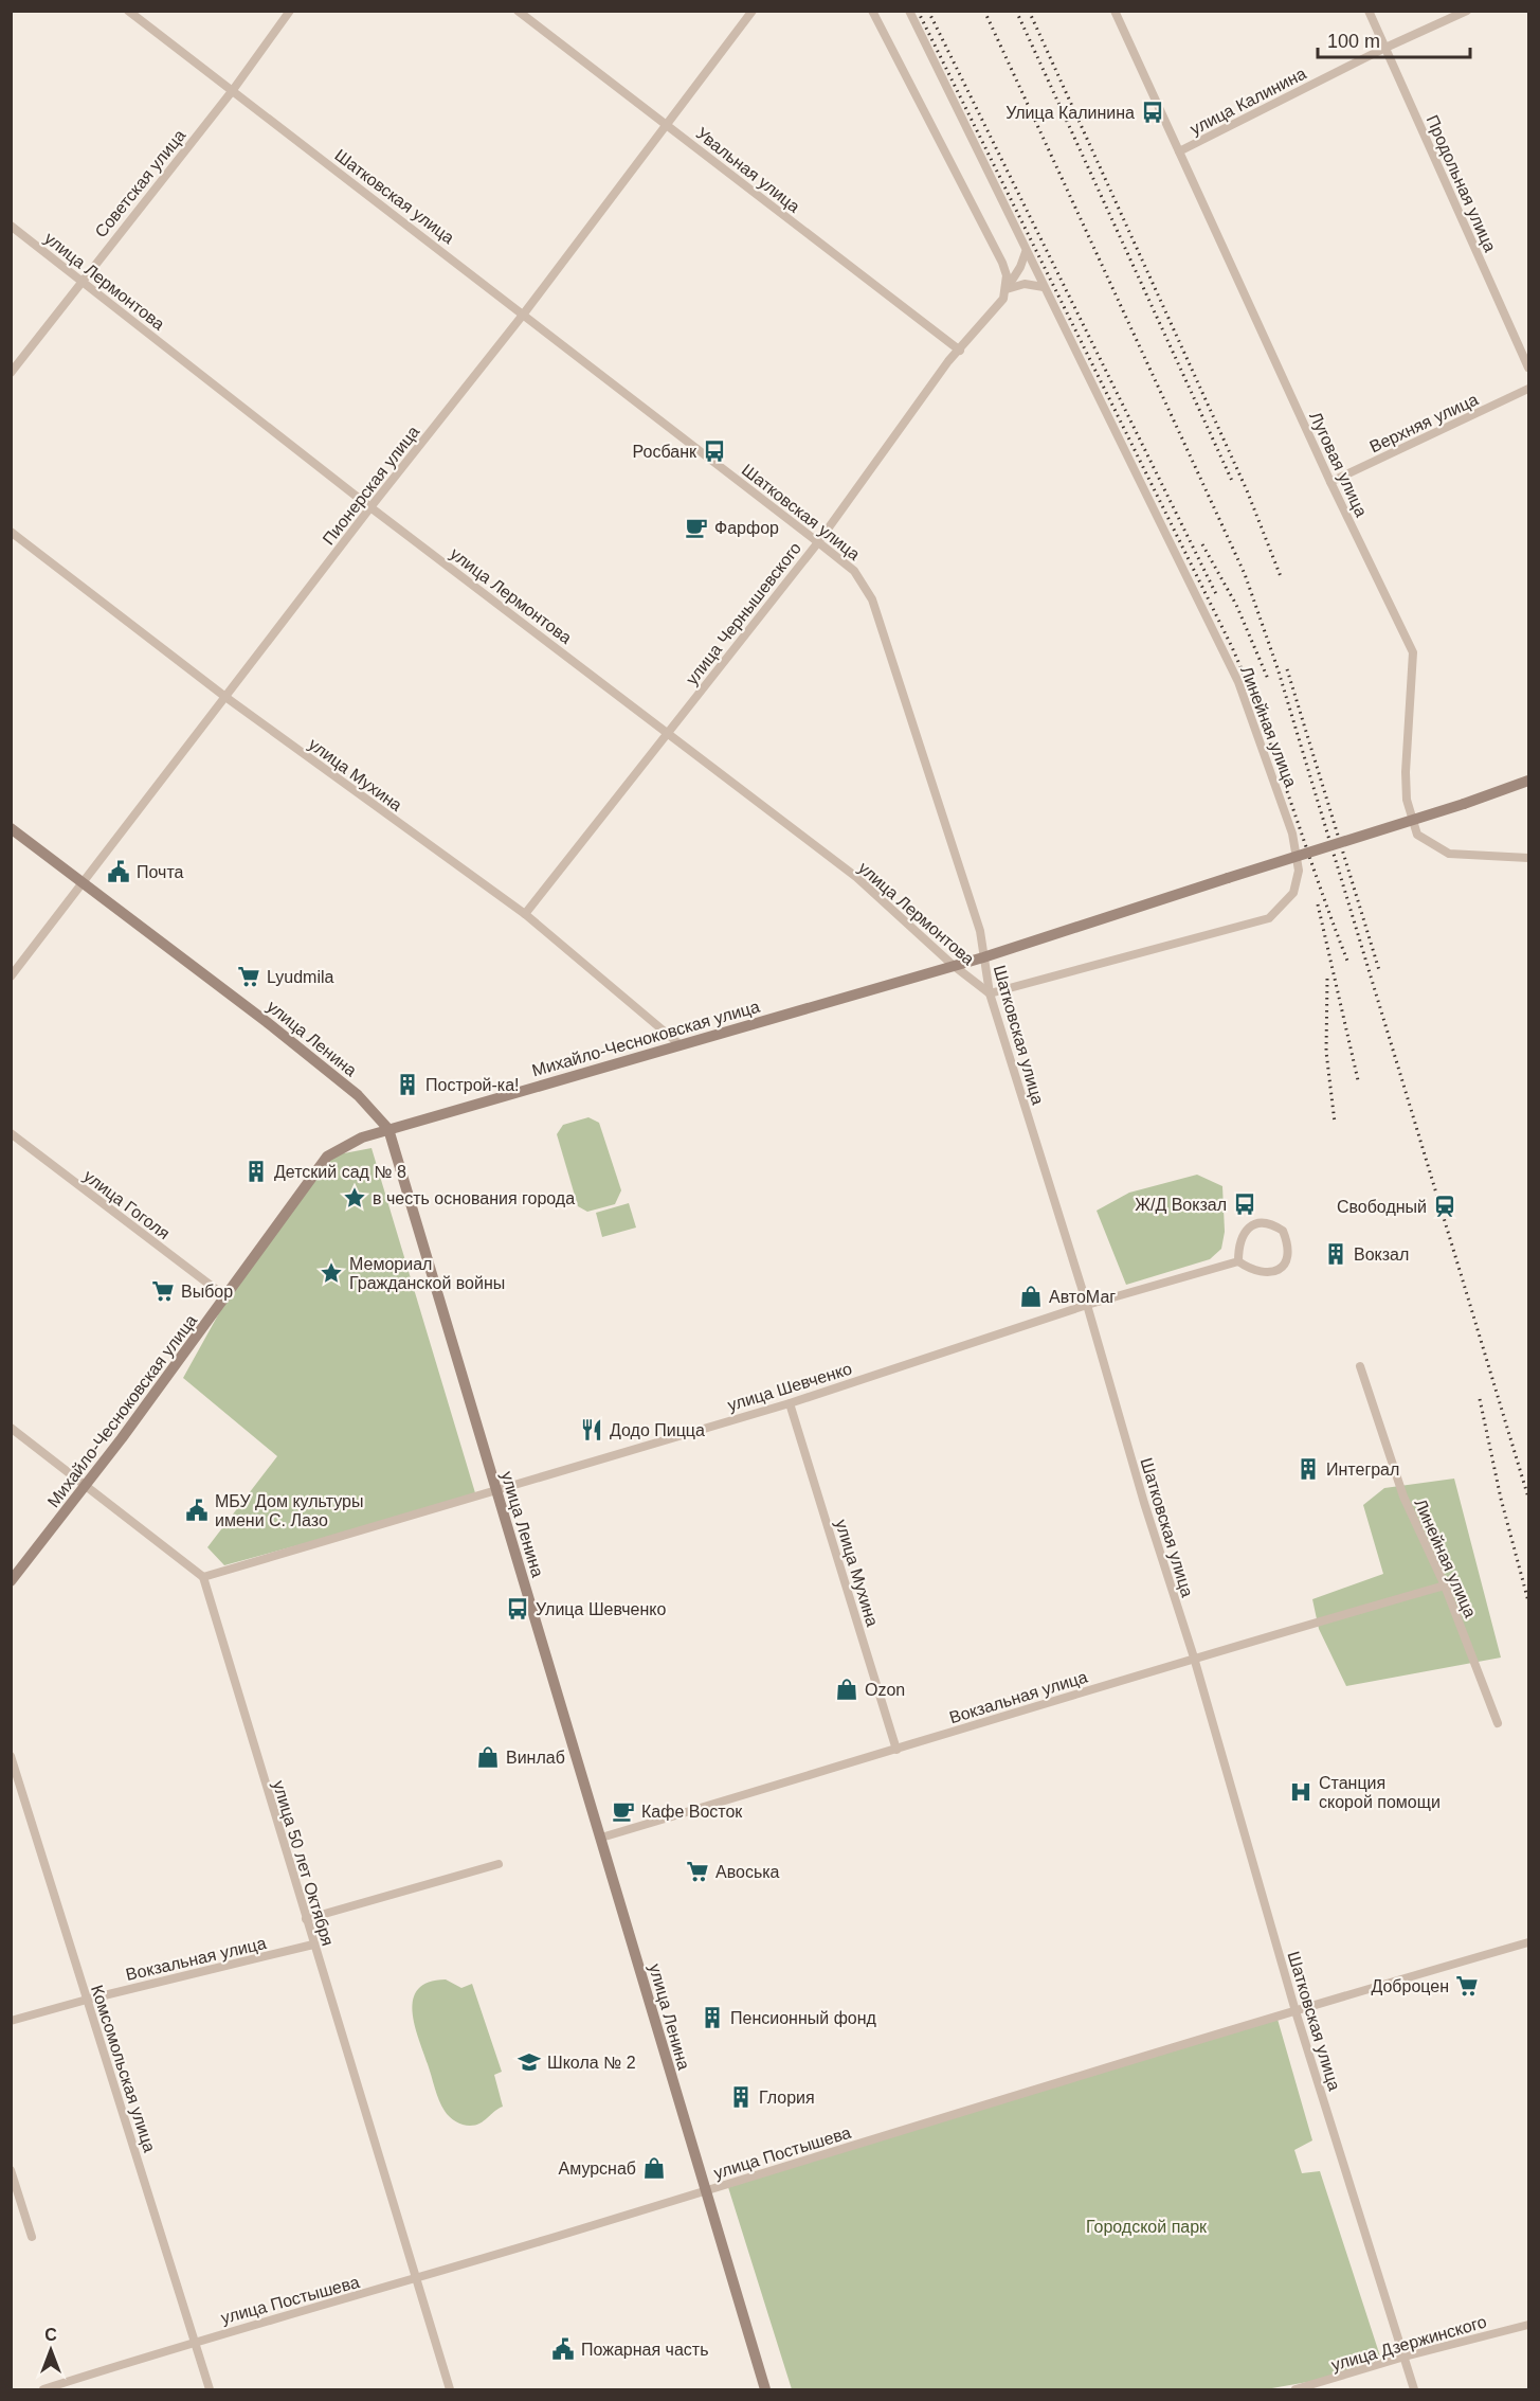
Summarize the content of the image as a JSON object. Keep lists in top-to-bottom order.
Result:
{
  "streets": {
    "main road": ["улица Ленина", "Михайло-Чесноковская улица"],
    "street": [
      "улица Калинина",
      "Увальная улица",
      "Советская улица",
      "Продольная улица",
      "Шатковская улица",
      "улица Лермонтова",
      "Верхняя улица",
      "Луговая улица",
      "Пионерская улица",
      "улица Чернышевского",
      "Линейная улица",
      "улица Мухина",
      "улица Гоголя",
      "улица Шевченко",
      "Вокзальная улица",
      "улица 50 лет Октября",
      "Комсомольская улица",
      "улица Постышева",
      "улица Дзержинского"
    ]
  },
  "crossings": [
    ["улица Калинина", "Продольная улица"],
    ["улица Калинина", "Луговая улица"],
    ["Увальная улица", "Пионерская улица"],
    ["Увальная улица", "улица Чернышевского"],
    ["Советская улица", "Шатковская улица"],
    ["Советская улица", "улица Лермонтова"],
    ["Шатковская улица", "улица Лермонтова"],
    ["Шатковская улица", "Пионерская улица"],
    ["Шатковская улица", "улица Чернышевского"],
    ["Шатковская улица", "Линейная улица"],
    ["Шатковская улица", "Михайло-Чесноковская улица"],
    ["Шатковская улица", "улица Шевченко"],
    ["Шатковская улица", "Вокзальная улица"],
    ["Шатковская улица", "улица Постышева"],
    ["Шатковская улица", "улица Дзержинского"],
    ["улица Лермонтова", "Пионерская улица"],
    ["улица Лермонтова", "улица Чернышевского"],
    ["улица Лермонтова", "Линейная улица"],
    ["улица Лермонтова", "Михайло-Чесноковская улица"],
    ["Верхняя улица", "Луговая улица"],
    ["Пионерская улица", "улица Мухина"],
    ["Пионерская улица", "улица Ленина"],
    ["улица Чернышевского", "Линейная улица"],
    ["улица Чернышевского", "улица Мухина"],
    ["Линейная улица", "Вокзальная улица"],
    ["улица Мухина", "Михайло-Чесноковская улица"],
    ["улица Мухина", "улица Шевченко"],
    ["улица Мухина", "Вокзальная улица"],
    ["улица Ленина", "Михайло-Чесноковская улица"],
    ["улица Ленина", "улица Шевченко"],
    ["улица Ленина", "Вокзальная улица"],
    ["улица Ленина", "улица Постышева"],
    ["Михайло-Чесноковская улица", "улица Гоголя"],
    ["улица Шевченко", "улица 50 лет Октября"],
    ["Вокзальная улица", "улица 50 лет Октября"],
    ["Вокзальная улица", "Комсомольская улица"],
    ["улица 50 лет Октября", "улица Постышева"],
    ["Комсомольская улица", "улица Постышева"]
  ],
  "parks": ["Городской парк"],
  "places": {
    "bus stop": [
      "Улица Калинина",
      "Росбанк",
      "Ж/Д Вокзал",
      "Улица Шевченко"
    ],
    "cafe": ["Фарфор", "Кафе Восток"],
    "public building": ["Почта", "МБУ Дом культуры имени С. Лазо", "Пожарная часть"],
    "supermarket": [
      "Lyudmila",
      "Выбор",
      "Авоська",
      "Доброцен"
    ],
    "building": [
      "Построй-ка!",
      "Детский сад № 8",
      "Вокзал",
      "Интеграл",
      "Пенсионный фонд",
      "Глория"
    ],
    "place": ["в честь основания города", "Мемориал Гражданской войны"],
    "station": ["Свободный"],
    "shop": [
      "АвтоМаг",
      "Ozon",
      "Винлаб",
      "Амурснаб"
    ],
    "restaurant": ["Додо Пицца"],
    "hospital": ["Станция скорой помощи"],
    "school or university": ["Школа № 2"]
  },
  "scale_bar": "100 m",
  "north": "top"
}
